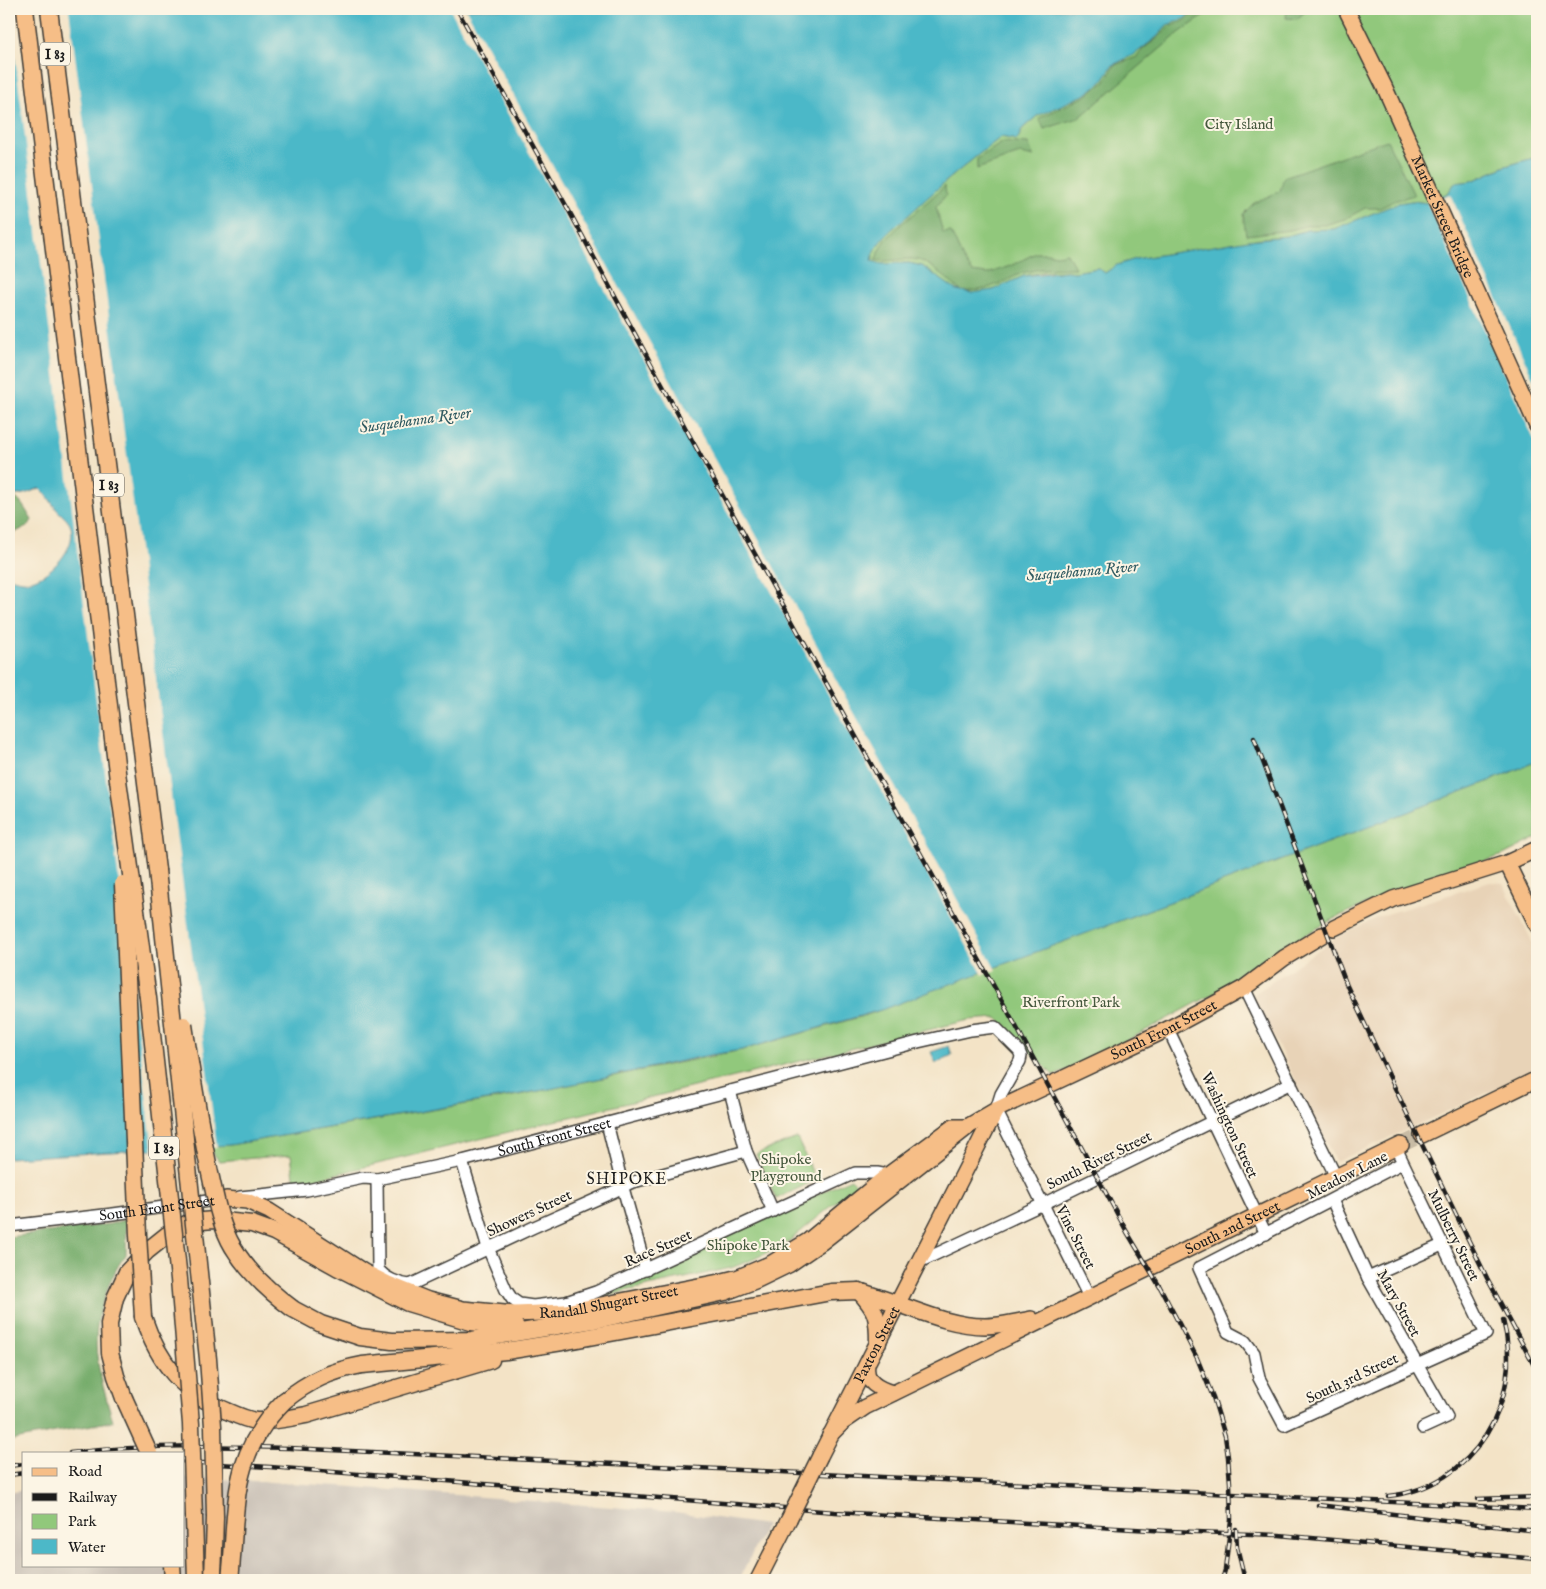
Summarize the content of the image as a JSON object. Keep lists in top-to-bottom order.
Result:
{
  "streets": {
    "highway": ["I 83"],
    "main road": [
      "Market Street Bridge",
      "South Front Street",
      "South 2nd Street",
      "Randall Shugart Street",
      "Paxton Street"
    ],
    "street": [
      "Washington Street",
      "South River Street",
      "Meadow Lane",
      "Showers Street",
      "Mulberry Street",
      "Vine Street",
      "Race Street",
      "Mary Street",
      "South 3rd Street"
    ]
  },
  "crossings": [
    ["South Front Street", "Washington Street"],
    ["South Front Street", "Showers Street"],
    ["South Front Street", "Vine Street"],
    ["South Front Street", "Randall Shugart Street"],
    ["South Front Street", "Paxton Street"],
    ["Washington Street", "South River Street"],
    ["Washington Street", "Meadow Lane"],
    ["Washington Street", "South 2nd Street"],
    ["South River Street", "Vine Street"],
    ["South River Street", "Paxton Street"],
    ["Meadow Lane", "Mulberry Street"],
    ["Meadow Lane", "Mary Street"],
    ["Meadow Lane", "South 3rd Street"],
    ["Showers Street", "Race Street"],
    ["South 2nd Street", "Mulberry Street"],
    ["South 2nd Street", "Vine Street"],
    ["South 2nd Street", "Paxton Street"],
    ["Mulberry Street", "South 3rd Street"],
    ["Vine Street", "Paxton Street"],
    ["Race Street", "Randall Shugart Street"],
    ["Mary Street", "South 3rd Street"]
  ],
  "districts": ["SHIPOKE"],
  "water": ["Susquehanna River"],
  "parks": [
    "City Island",
    "Riverfront Park",
    "Shipoke Playground",
    "Shipoke Park"
  ],
  "legend": [
    "Road",
    "Railway",
    "Park",
    "Water"
  ]
}
